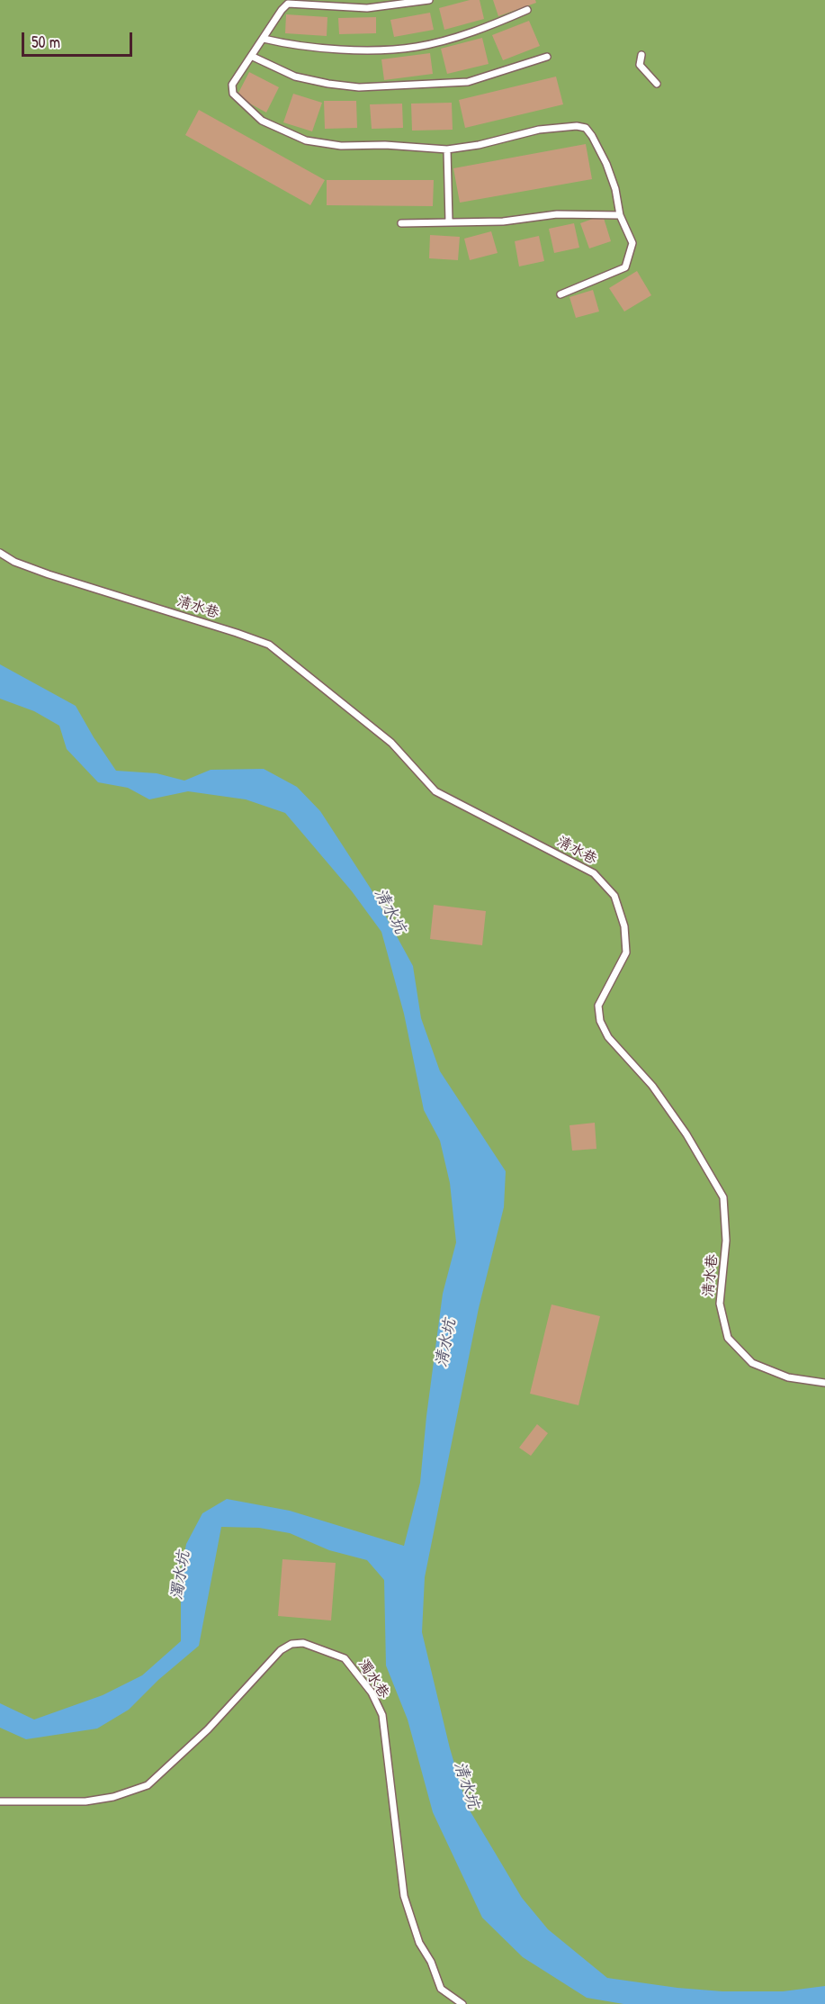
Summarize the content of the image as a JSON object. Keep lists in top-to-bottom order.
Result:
{
  "streets": {
    "lane": ["清水巷", "濁水巷"]
  },
  "water": ["清水坑", "濁水坑"],
  "scale_bar": "50 m"
}
